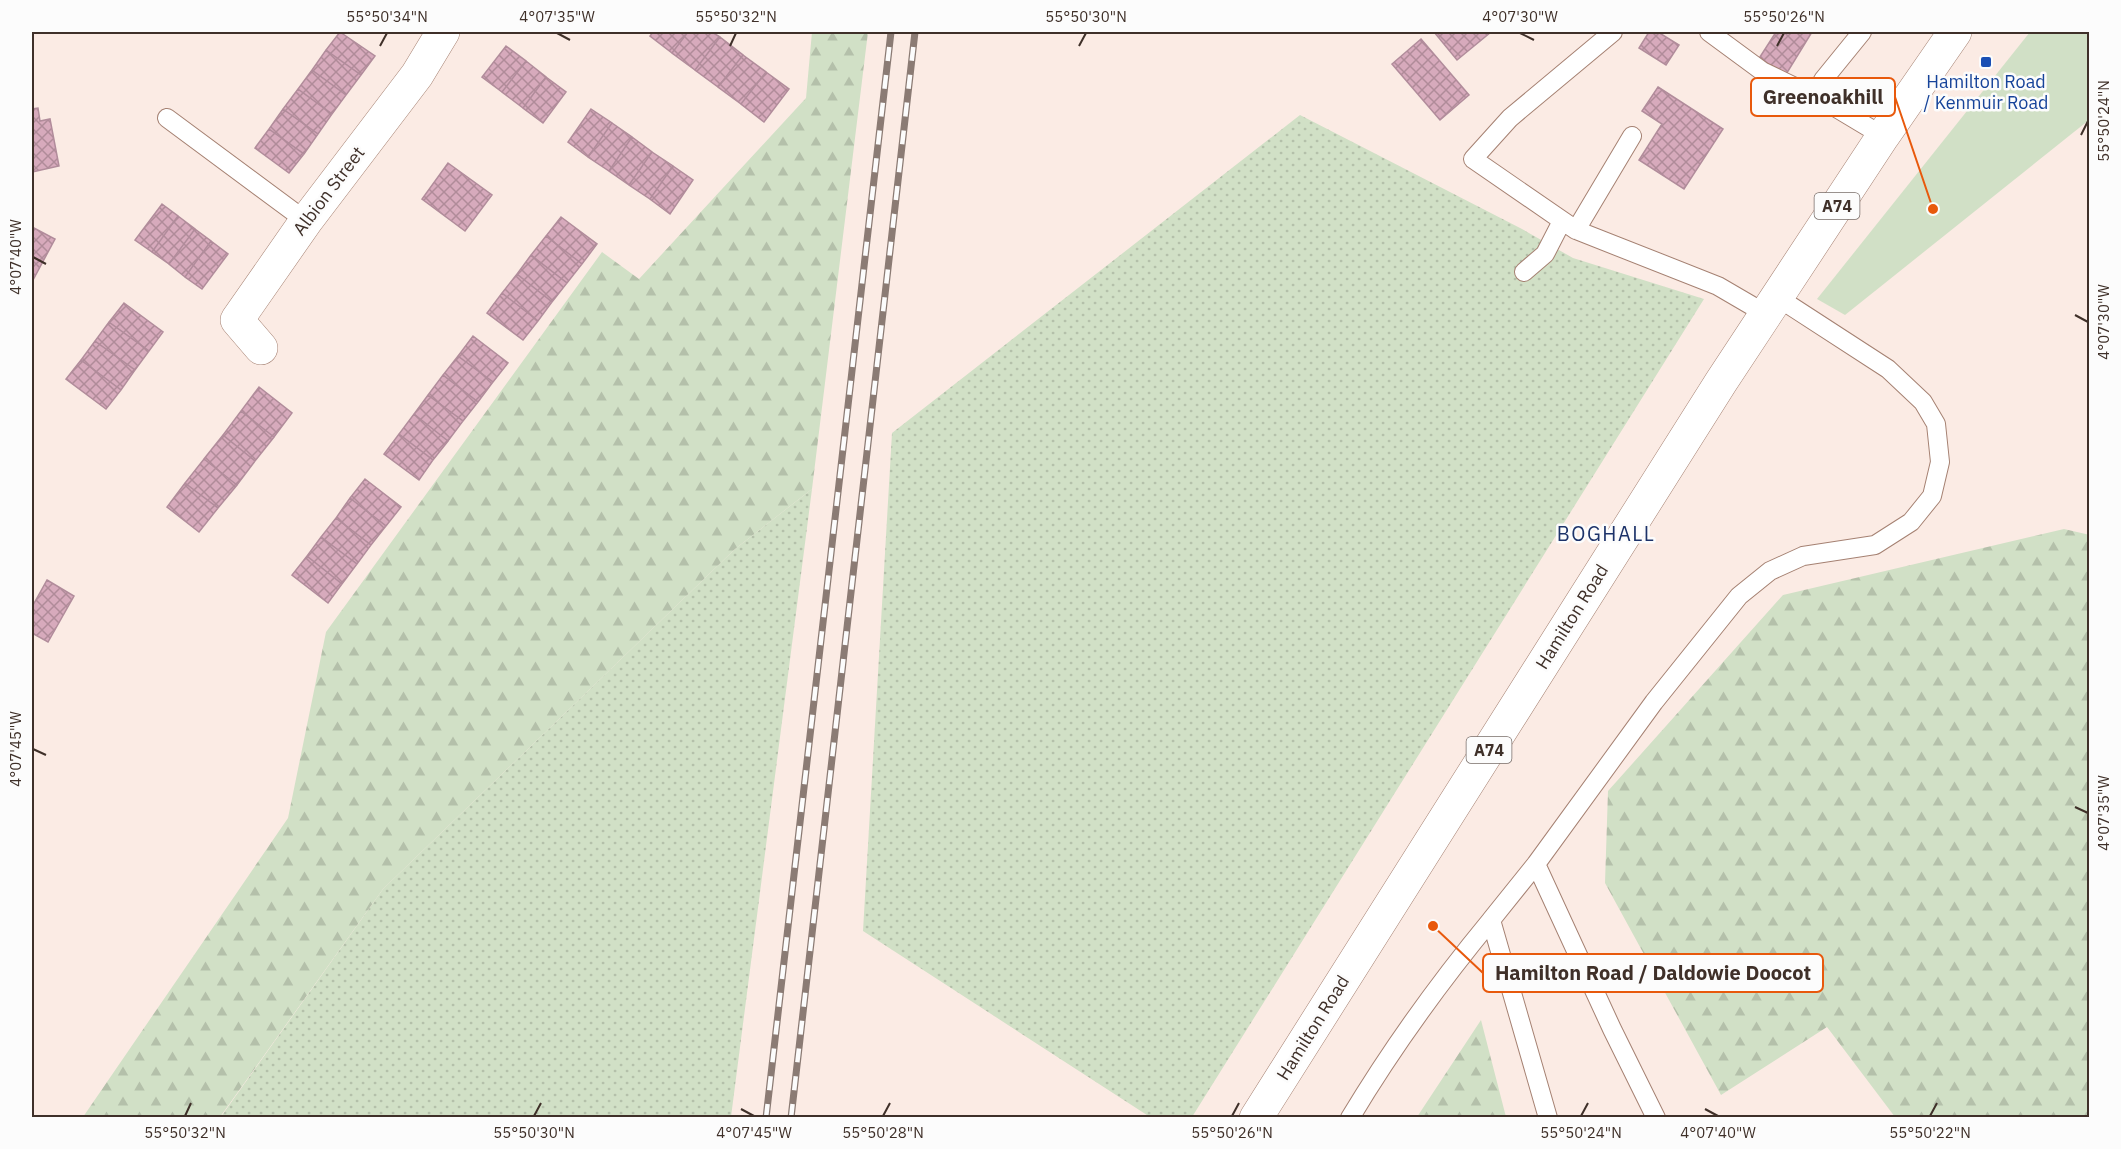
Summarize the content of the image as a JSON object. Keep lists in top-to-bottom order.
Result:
{
  "streets": {
    "main road": ["Albion Street", "A74", "Hamilton Road"]
  },
  "districts": ["BOGHALL"],
  "places": {
    "transit": ["Hamilton Road / Kenmuir Road"],
    "other": ["Greenoakhill", "Hamilton Road / Daldowie Doocot"]
  },
  "coordinates": [
    "55°50'34\"N",
    "4°07'35\"W",
    "55°50'32\"N",
    "55°50'30\"N",
    "4°07'30\"W",
    "55°50'26\"N",
    "55°50'24\"N",
    "4°07'40\"W",
    "4°07'45\"W",
    "55°50'28\"N",
    "55°50'22\"N"
  ]
}
